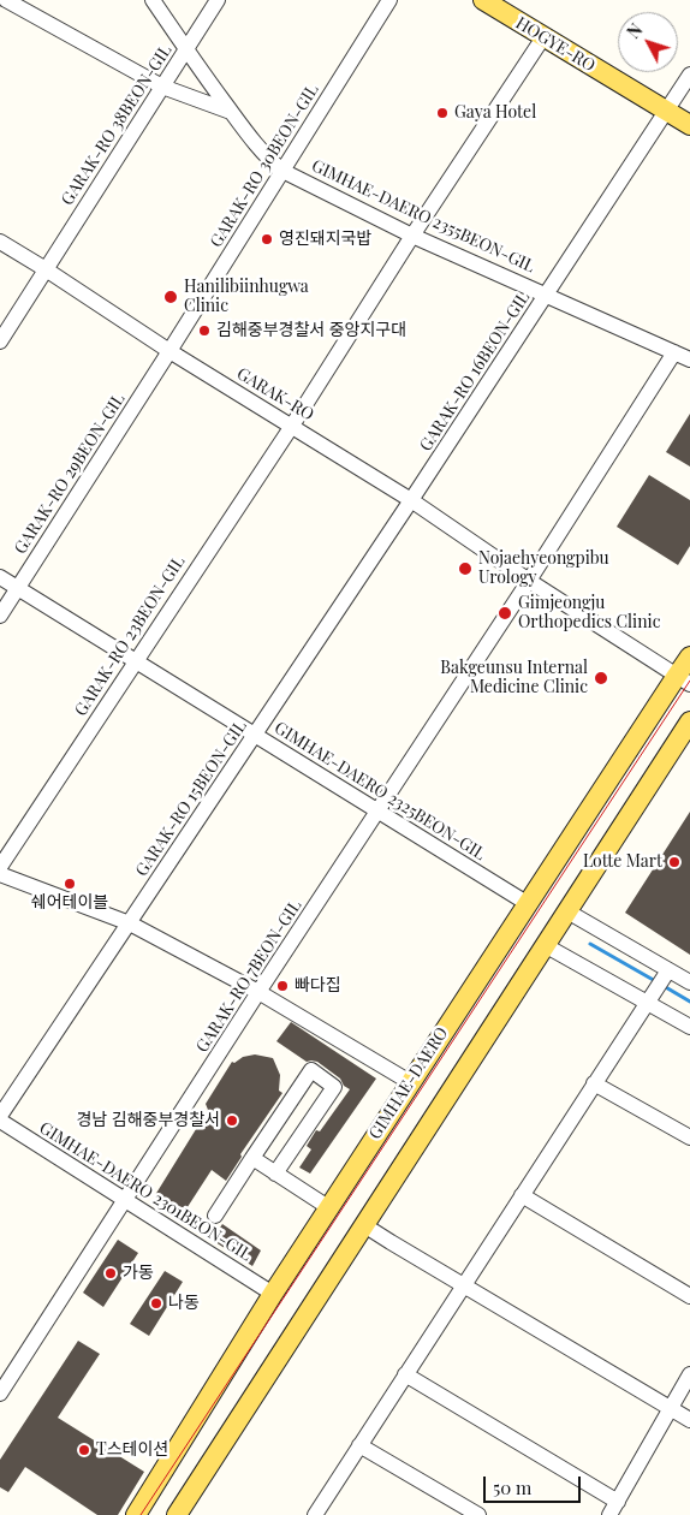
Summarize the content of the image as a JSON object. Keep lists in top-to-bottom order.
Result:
{
  "streets": {
    "main road": ["HOGYE-RO", "GIMHAE-DAERO"],
    "street": [
      "GARAK-RO 38BEON-GIL",
      "GARAK-RO 30BEON-GIL",
      "GIMHAE-DAERO 2355BEON-GIL",
      "GARAK-RO 16BEON-GIL",
      "GARAK-RO",
      "GARAK-RO 29BEON-GIL",
      "GARAK-RO 23BEON-GIL",
      "GIMHAE-DAERO 2325BEON-GIL",
      "GARAK-RO 15BEON-GIL",
      "GARAK-RO 7BEON-GIL",
      "GIMHAE-DAERO 2301BEON-GIL"
    ]
  },
  "crossings": [
    ["HOGYE-RO", "GARAK-RO 16BEON-GIL"],
    ["HOGYE-RO", "GARAK-RO 23BEON-GIL"],
    ["GARAK-RO 38BEON-GIL", "GIMHAE-DAERO 2355BEON-GIL"],
    ["GARAK-RO 38BEON-GIL", "GARAK-RO"],
    ["GARAK-RO 30BEON-GIL", "GIMHAE-DAERO 2355BEON-GIL"],
    ["GARAK-RO 30BEON-GIL", "GARAK-RO"],
    ["GARAK-RO 30BEON-GIL", "GARAK-RO 29BEON-GIL"],
    ["GIMHAE-DAERO 2355BEON-GIL", "GARAK-RO 16BEON-GIL"],
    ["GIMHAE-DAERO 2355BEON-GIL", "GARAK-RO 23BEON-GIL"],
    ["GARAK-RO 16BEON-GIL", "GARAK-RO"],
    ["GARAK-RO 16BEON-GIL", "GARAK-RO 15BEON-GIL"],
    ["GARAK-RO", "GARAK-RO 29BEON-GIL"],
    ["GARAK-RO", "GARAK-RO 23BEON-GIL"],
    ["GARAK-RO", "GARAK-RO 15BEON-GIL"],
    ["GARAK-RO", "GARAK-RO 7BEON-GIL"],
    ["GARAK-RO", "GIMHAE-DAERO"],
    ["GARAK-RO 29BEON-GIL", "GIMHAE-DAERO 2325BEON-GIL"],
    ["GARAK-RO 23BEON-GIL", "GIMHAE-DAERO 2325BEON-GIL"],
    ["GIMHAE-DAERO 2325BEON-GIL", "GARAK-RO 15BEON-GIL"],
    ["GIMHAE-DAERO 2325BEON-GIL", "GARAK-RO 7BEON-GIL"],
    ["GIMHAE-DAERO 2325BEON-GIL", "GIMHAE-DAERO"],
    ["GARAK-RO 15BEON-GIL", "GIMHAE-DAERO 2301BEON-GIL"],
    ["GARAK-RO 7BEON-GIL", "GIMHAE-DAERO 2301BEON-GIL"],
    ["GIMHAE-DAERO", "GIMHAE-DAERO 2301BEON-GIL"]
  ],
  "places": [
    "Gaya Hotel",
    "영진돼지국밥",
    "Hanilibiinhugwa Clinic",
    "김해중부경찰서 중앙지구대",
    "Nojaehyeongpibu Urology",
    "Gimjeongju Orthopedics Clinic",
    "Bakgeunsu Internal Medicine Clinic",
    "Lotte Mart",
    "쉐어테이블",
    "빠다집",
    "경남 김해중부경찰서",
    "가동",
    "나동",
    "T스테이션"
  ],
  "scale_bar": "50 m",
  "north": "top left"
}
